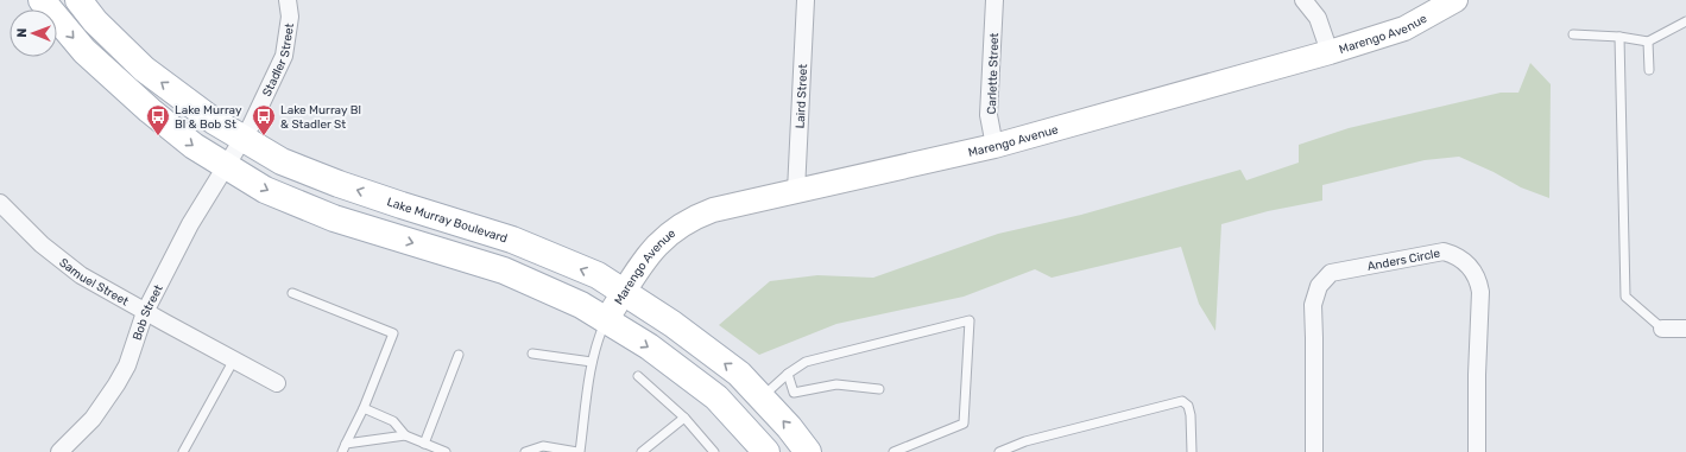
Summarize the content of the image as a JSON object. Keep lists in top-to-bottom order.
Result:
{
  "streets": {
    "main road": ["Lake Murray Boulevard"],
    "street": [
      "Marengo Avenue",
      "Stadler Street",
      "Carlette Street",
      "Laird Street",
      "Anders Circle",
      "Samuel Street",
      "Bob Street"
    ]
  },
  "crossings": [
    ["Marengo Avenue", "Carlette Street"],
    ["Marengo Avenue", "Laird Street"],
    ["Marengo Avenue", "Lake Murray Boulevard"],
    ["Stadler Street", "Lake Murray Boulevard"],
    ["Stadler Street", "Bob Street"],
    ["Samuel Street", "Bob Street"]
  ],
  "places": {
    "bus stop": ["Lake Murray Bl & Bob St", "Lake Murray Bl & Stadler St"]
  },
  "north": "left"
}
